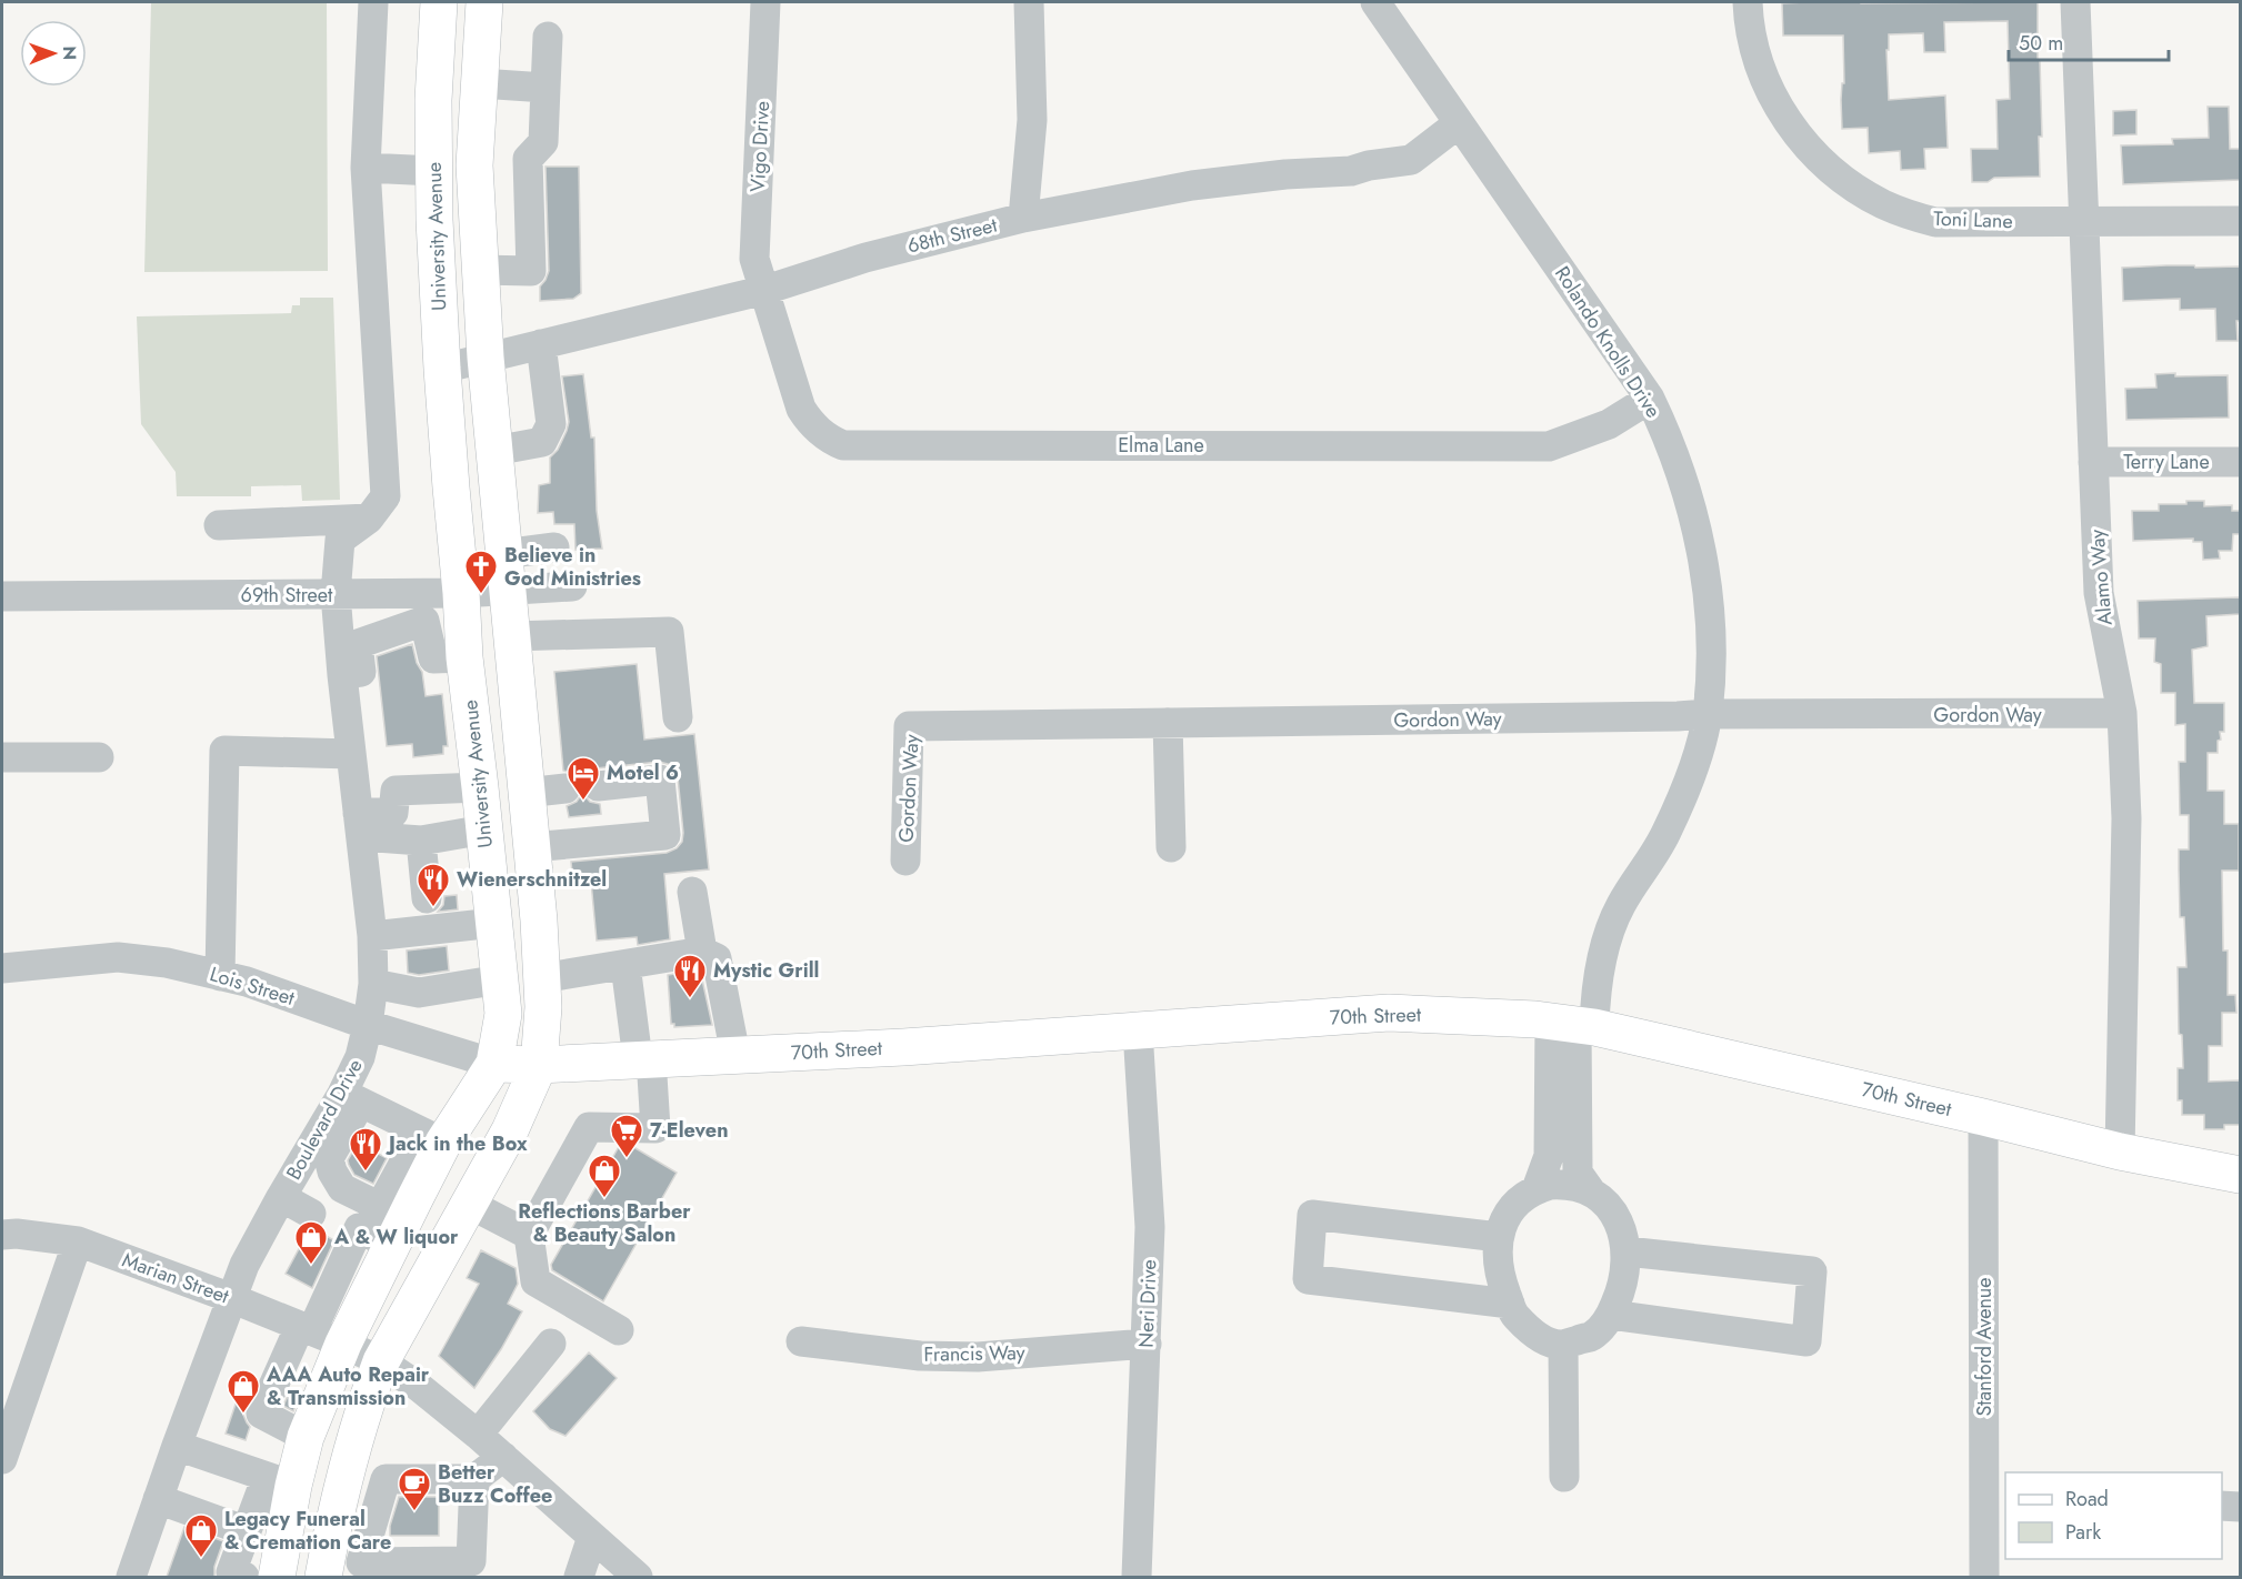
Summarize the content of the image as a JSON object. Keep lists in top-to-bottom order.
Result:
{
  "streets": {
    "main road": ["University Avenue", "70th Street"],
    "street": [
      "Vigo Drive",
      "Toni Lane",
      "68th Street",
      "Rolando Knolls Drive",
      "Elma Lane",
      "Terry Lane",
      "Alamo Way",
      "69th Street",
      "Gordon Way",
      "Lois Street",
      "Boulevard Drive",
      "Marian Street",
      "Neri Drive",
      "Stanford Avenue",
      "Francis Way"
    ]
  },
  "crossings": [
    ["Vigo Drive", "68th Street"],
    ["Vigo Drive", "Elma Lane"],
    ["Toni Lane", "Alamo Way"],
    ["68th Street", "University Avenue"],
    ["68th Street", "Rolando Knolls Drive"],
    ["68th Street", "Elma Lane"],
    ["University Avenue", "69th Street"],
    ["University Avenue", "Lois Street"],
    ["University Avenue", "70th Street"],
    ["University Avenue", "Marian Street"],
    ["Rolando Knolls Drive", "Elma Lane"],
    ["Rolando Knolls Drive", "Gordon Way"],
    ["Rolando Knolls Drive", "70th Street"],
    ["Terry Lane", "Alamo Way"],
    ["Alamo Way", "Gordon Way"],
    ["Alamo Way", "70th Street"],
    ["69th Street", "Boulevard Drive"],
    ["Lois Street", "70th Street"],
    ["Lois Street", "Boulevard Drive"],
    ["70th Street", "Neri Drive"],
    ["70th Street", "Stanford Avenue"],
    ["Boulevard Drive", "Marian Street"],
    ["Neri Drive", "Francis Way"]
  ],
  "places": {
    "church": ["Believe in God Ministries"],
    "hotel": ["Motel 6"],
    "restaurant": ["Wienerschnitzel", "Mystic Grill", "Jack in the Box"],
    "supermarket": ["7-Eleven"],
    "shop": [
      "Reflections Barber & Beauty Salon",
      "A & W liquor",
      "AAA Auto Repair & Transmission",
      "Legacy Funeral & Cremation Care"
    ],
    "cafe": ["Better Buzz Coffee"]
  },
  "legend": ["Road", "Park"],
  "scale_bar": "50 m",
  "north": "right"
}
